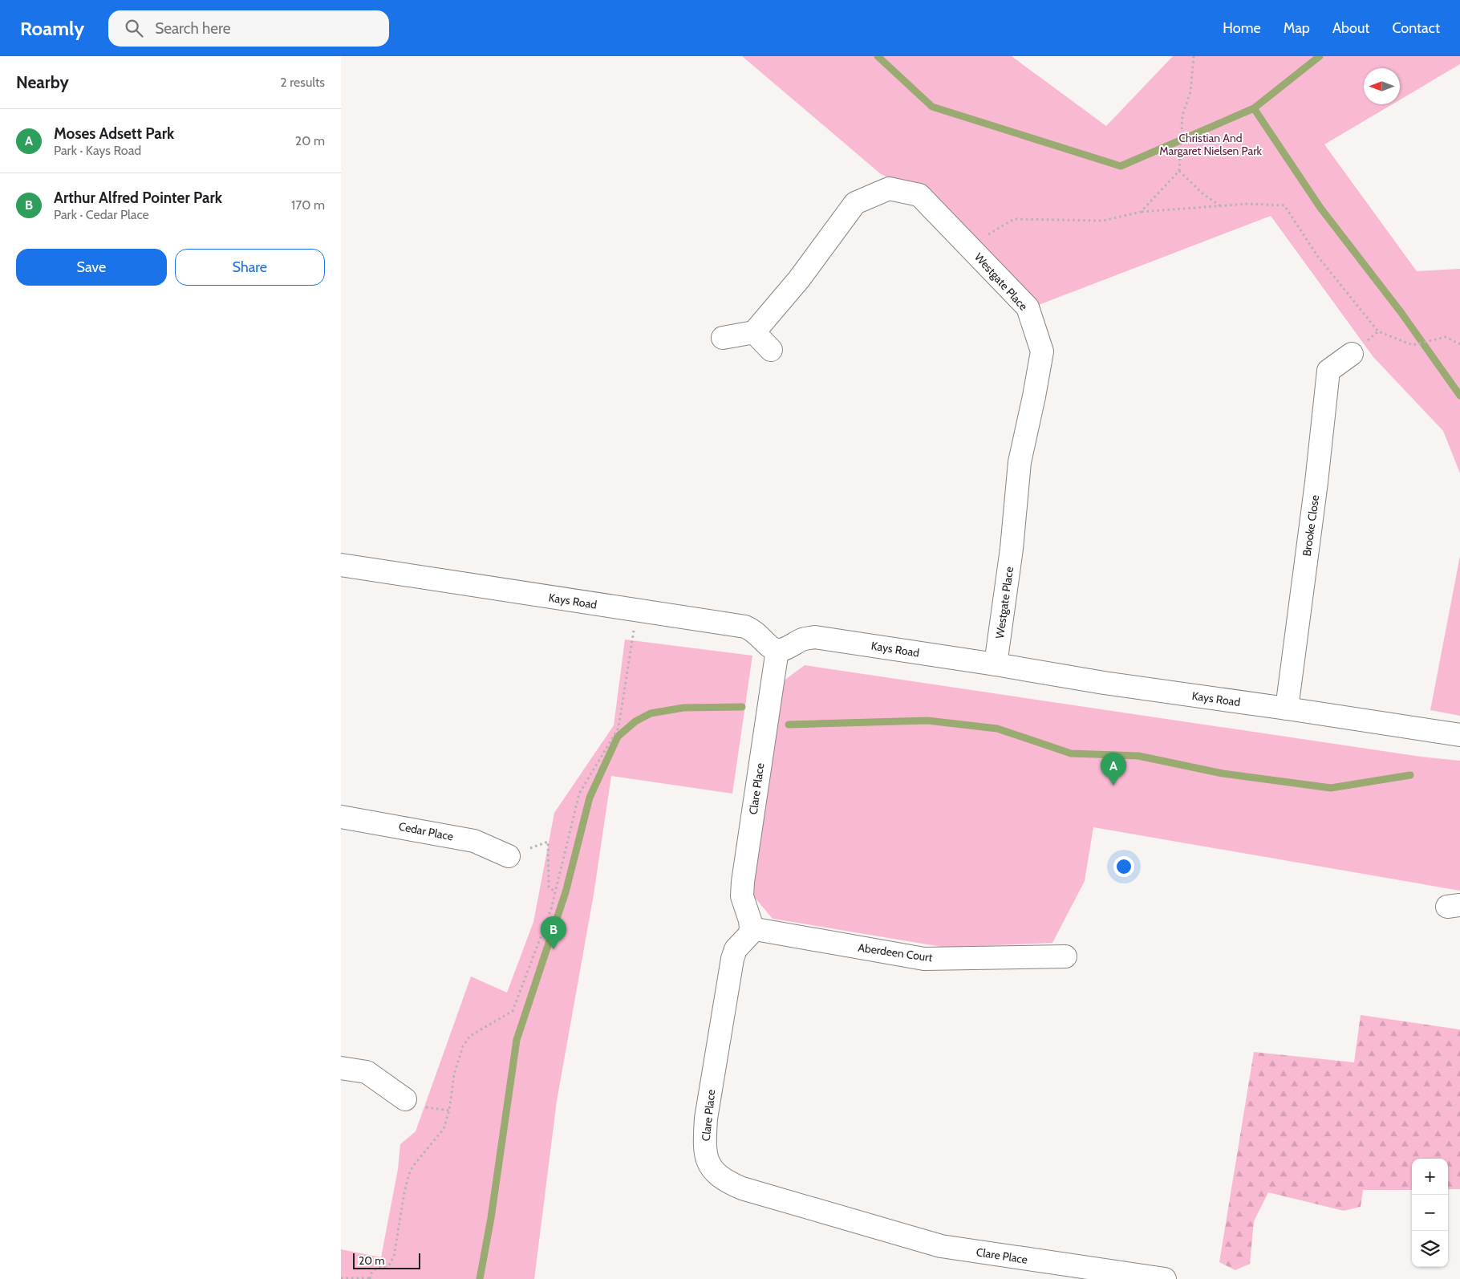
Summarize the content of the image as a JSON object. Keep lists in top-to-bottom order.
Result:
{
  "streets": {
    "street": [
      "Westgate Place",
      "Brooke Close",
      "Kays Road",
      "Clare Place",
      "Cedar Place",
      "Aberdeen Court"
    ]
  },
  "crossings": [
    ["Westgate Place", "Kays Road"],
    ["Brooke Close", "Kays Road"],
    ["Kays Road", "Clare Place"],
    ["Clare Place", "Aberdeen Court"]
  ],
  "parks": ["Christian And Margaret Nielsen Park"],
  "scale_bar": "20 m",
  "north": "left",
  "page": {
    "header": "Roamly",
    "search": "Search here",
    "nav": [
      "Home",
      "Map",
      "About",
      "Contact"
    ],
    "heading": ["Nearby", "2 results"],
    "list": [
      {
        "mark": "A",
        "name": "Moses Adsett Park",
        "note": "Park · Kays Road",
        "value": "20 m"
      },
      {
        "mark": "B",
        "name": "Arthur Alfred Pointer Park",
        "note": "Park · Cedar Place",
        "value": "170 m"
      }
    ],
    "buttons": ["Save", "Share"],
    "pins": ["A", "B"],
    "map_buttons": ["+", "−"],
    "scale": "20 m"
  }
}
